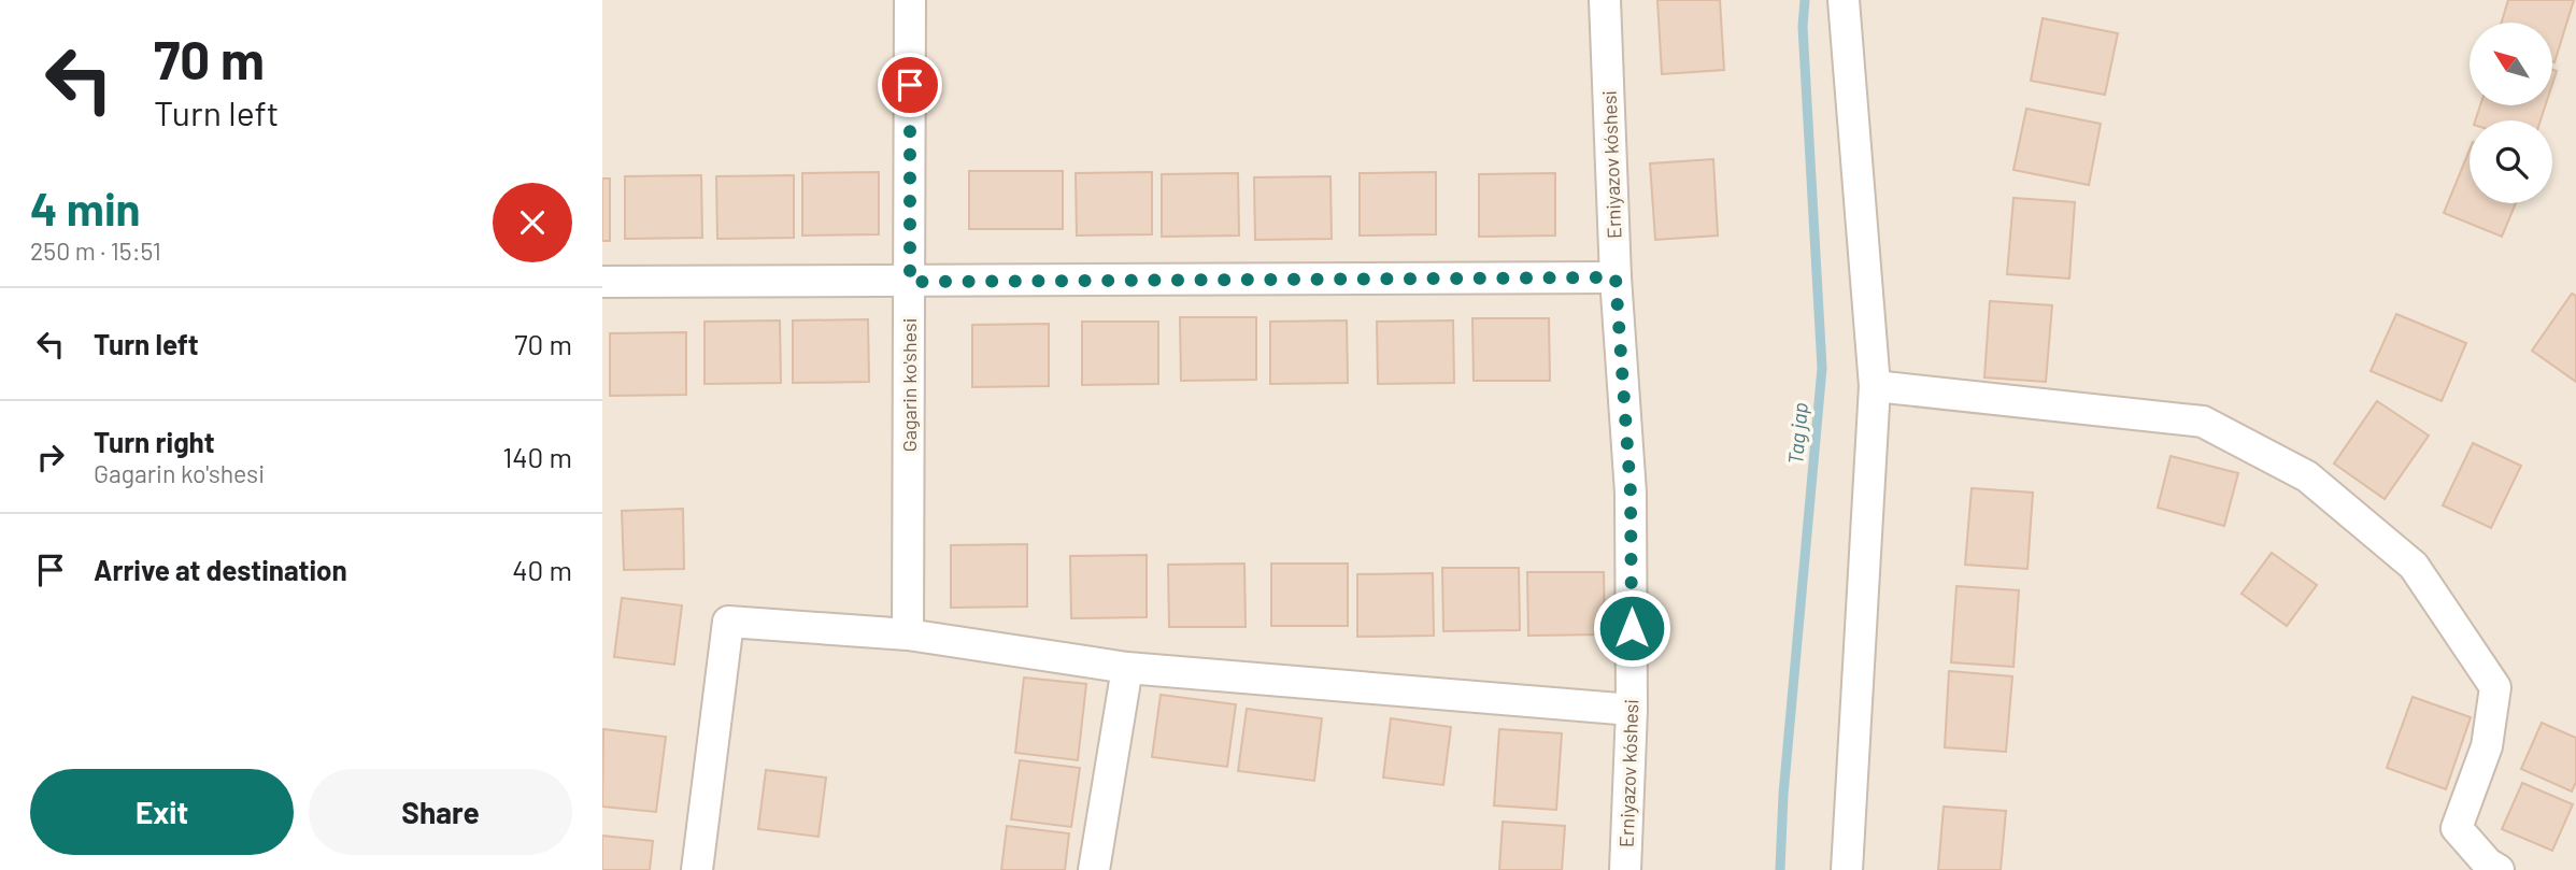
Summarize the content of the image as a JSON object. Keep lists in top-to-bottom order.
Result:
{
  "streets": {
    "street": ["Erniyazov kóshesi", "Gagarin ko'shesi"]
  },
  "water": ["Tag jap"],
  "north": "top left",
  "page": {
    "turn": ["70 m", "Turn left"],
    "heading": ["4 min", "250 m · 15:51"],
    "list": [
      {
        "name": "Turn left",
        "value": "70 m"
      },
      {
        "name": "Turn right",
        "note": "Gagarin ko'shesi",
        "value": "140 m"
      },
      {
        "name": "Arrive at destination",
        "value": "40 m"
      }
    ],
    "buttons": ["Exit", "Share"]
  }
}
